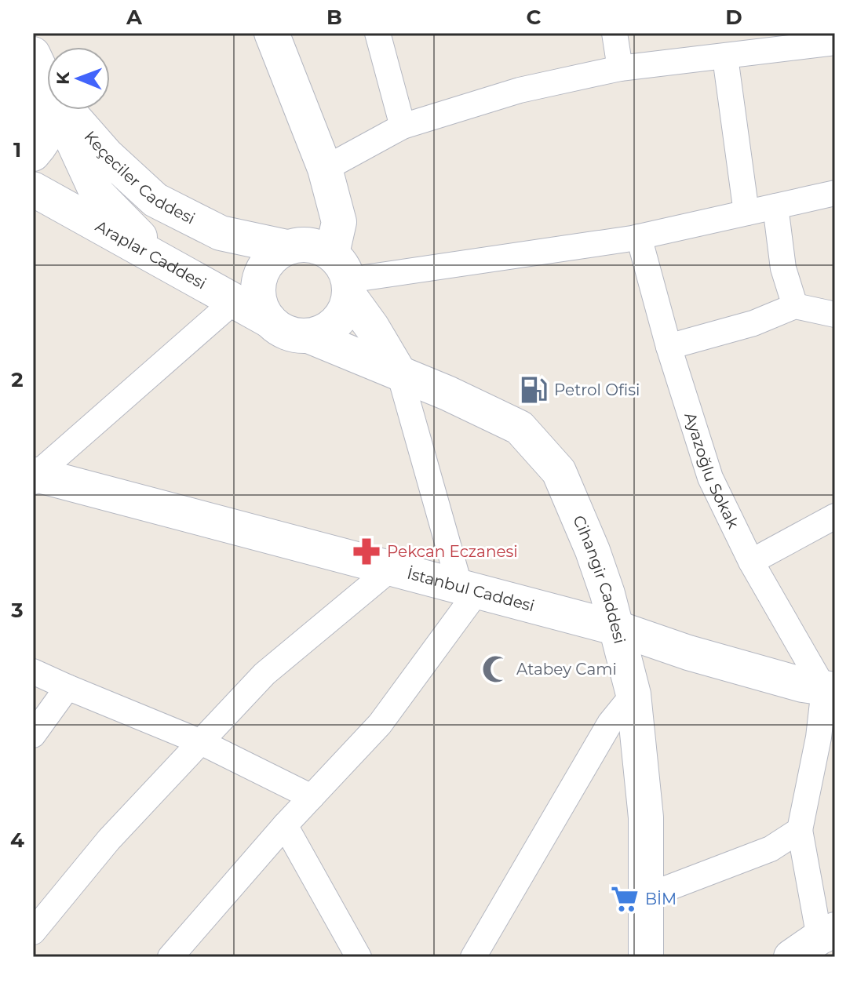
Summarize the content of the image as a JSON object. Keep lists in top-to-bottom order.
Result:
{
  "streets": {
    "street": [
      "Keçeciler Caddesi",
      "Araplar Caddesi",
      "Ayazoğlu Sokak",
      "Cihangir Caddesi",
      "İstanbul Caddesi"
    ]
  },
  "crossings": [
    ["Keçeciler Caddesi", "Araplar Caddesi"],
    ["Keçeciler Caddesi", "Cihangir Caddesi"],
    ["Araplar Caddesi", "Cihangir Caddesi"],
    ["Ayazoğlu Sokak", "İstanbul Caddesi"],
    ["Cihangir Caddesi", "İstanbul Caddesi"]
  ],
  "places": {
    "fuel station": ["Petrol Ofisi"],
    "pharmacy": ["Pekcan Eczanesi"],
    "mosque": ["Atabey Cami"],
    "supermarket": ["BİM"]
  },
  "north": "left",
  "grid": {
    "columns": [
      "A",
      "B",
      "C",
      "D"
    ],
    "rows": [
      "1",
      "2",
      "3",
      "4"
    ]
  }
}
